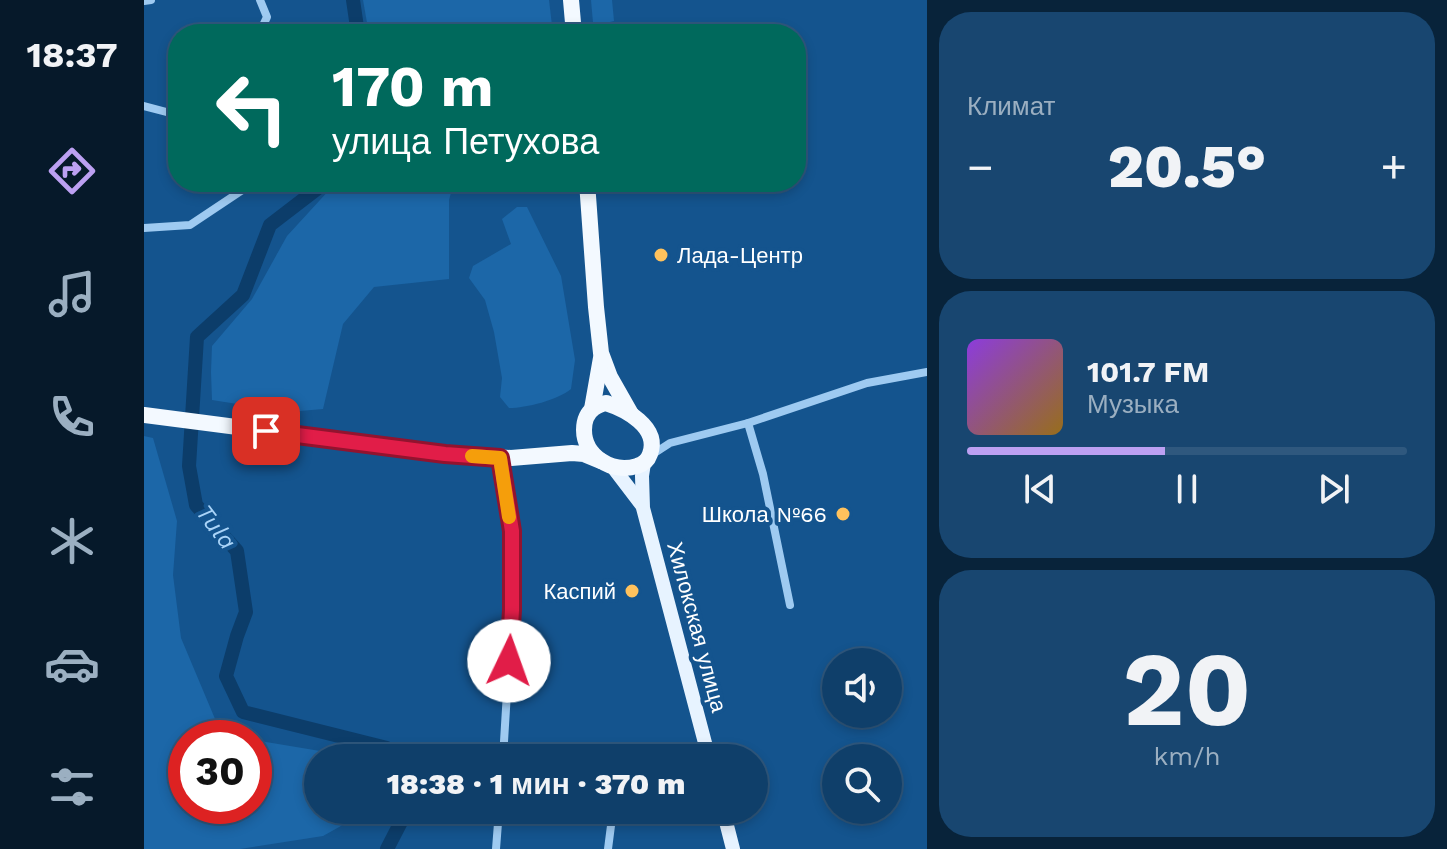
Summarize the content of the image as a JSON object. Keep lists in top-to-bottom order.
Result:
{
  "streets": {
    "main road": ["Хилокская улица"]
  },
  "water": ["Tula"],
  "places": ["Лада-Центр", "Школа №66", "Каспий"],
  "page": {
    "tabs": "18:37",
    "tile": [
      "Климат",
      ["20", "km/h"]
    ],
    "turn": ["170 m", "улица Петухова"],
    "heat": ["−", "20.5°", "+"],
    "song": ["101.7 FM", "Музыка"],
    "limit": "30",
    "trip": "18:38 · 1 мин · 370 m"
  }
}
